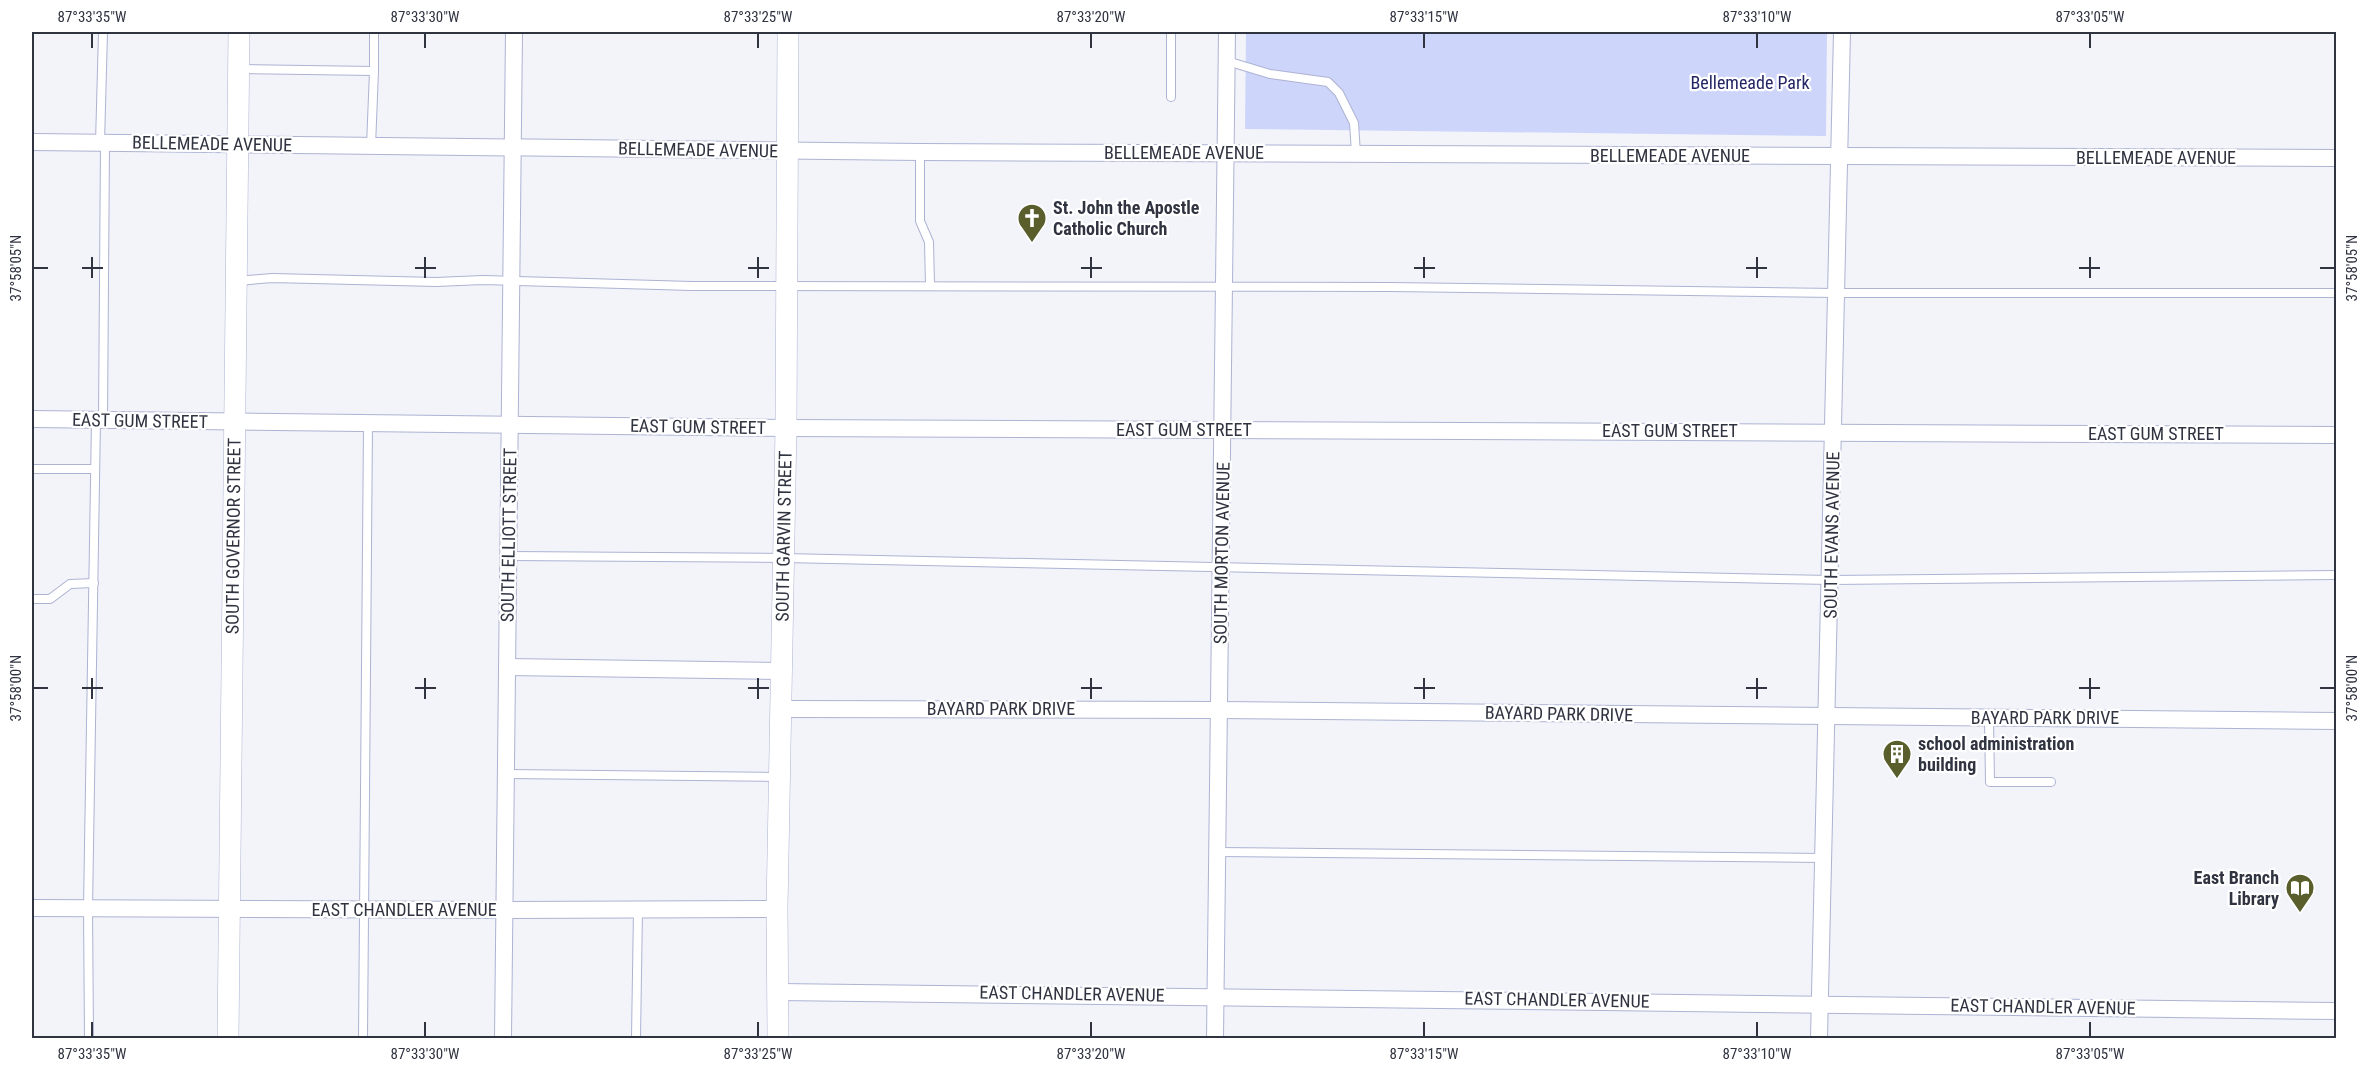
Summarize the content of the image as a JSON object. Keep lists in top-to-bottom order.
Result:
{
  "streets": {
    "street": [
      "BELLEMEADE AVENUE",
      "EAST GUM STREET",
      "SOUTH GOVERNOR STREET",
      "SOUTH ELLIOTT STREET",
      "SOUTH GARVIN STREET",
      "SOUTH EVANS AVENUE",
      "SOUTH MORTON AVENUE",
      "BAYARD PARK DRIVE",
      "EAST CHANDLER AVENUE"
    ]
  },
  "crossings": [
    ["BELLEMEADE AVENUE", "SOUTH GOVERNOR STREET"],
    ["BELLEMEADE AVENUE", "SOUTH ELLIOTT STREET"],
    ["BELLEMEADE AVENUE", "SOUTH GARVIN STREET"],
    ["BELLEMEADE AVENUE", "SOUTH EVANS AVENUE"],
    ["BELLEMEADE AVENUE", "SOUTH MORTON AVENUE"],
    ["EAST GUM STREET", "SOUTH GOVERNOR STREET"],
    ["EAST GUM STREET", "SOUTH ELLIOTT STREET"],
    ["EAST GUM STREET", "SOUTH GARVIN STREET"],
    ["EAST GUM STREET", "SOUTH EVANS AVENUE"],
    ["EAST GUM STREET", "SOUTH MORTON AVENUE"],
    ["SOUTH GOVERNOR STREET", "EAST CHANDLER AVENUE"],
    ["SOUTH ELLIOTT STREET", "EAST CHANDLER AVENUE"],
    ["SOUTH GARVIN STREET", "BAYARD PARK DRIVE"],
    ["SOUTH GARVIN STREET", "EAST CHANDLER AVENUE"],
    ["SOUTH EVANS AVENUE", "BAYARD PARK DRIVE"],
    ["SOUTH EVANS AVENUE", "EAST CHANDLER AVENUE"],
    ["SOUTH MORTON AVENUE", "BAYARD PARK DRIVE"],
    ["SOUTH MORTON AVENUE", "EAST CHANDLER AVENUE"]
  ],
  "parks": ["Bellemeade Park"],
  "places": {
    "church": ["St. John the Apostle Catholic Church"],
    "building": ["school administration building"],
    "library": ["East Branch Library"]
  },
  "coordinates": [
    "87°33'35\"W",
    "87°33'30\"W",
    "87°33'25\"W",
    "87°33'20\"W",
    "87°33'15\"W",
    "87°33'10\"W",
    "87°33'05\"W",
    "37°58'05\"N",
    "37°58'00\"N"
  ]
}
